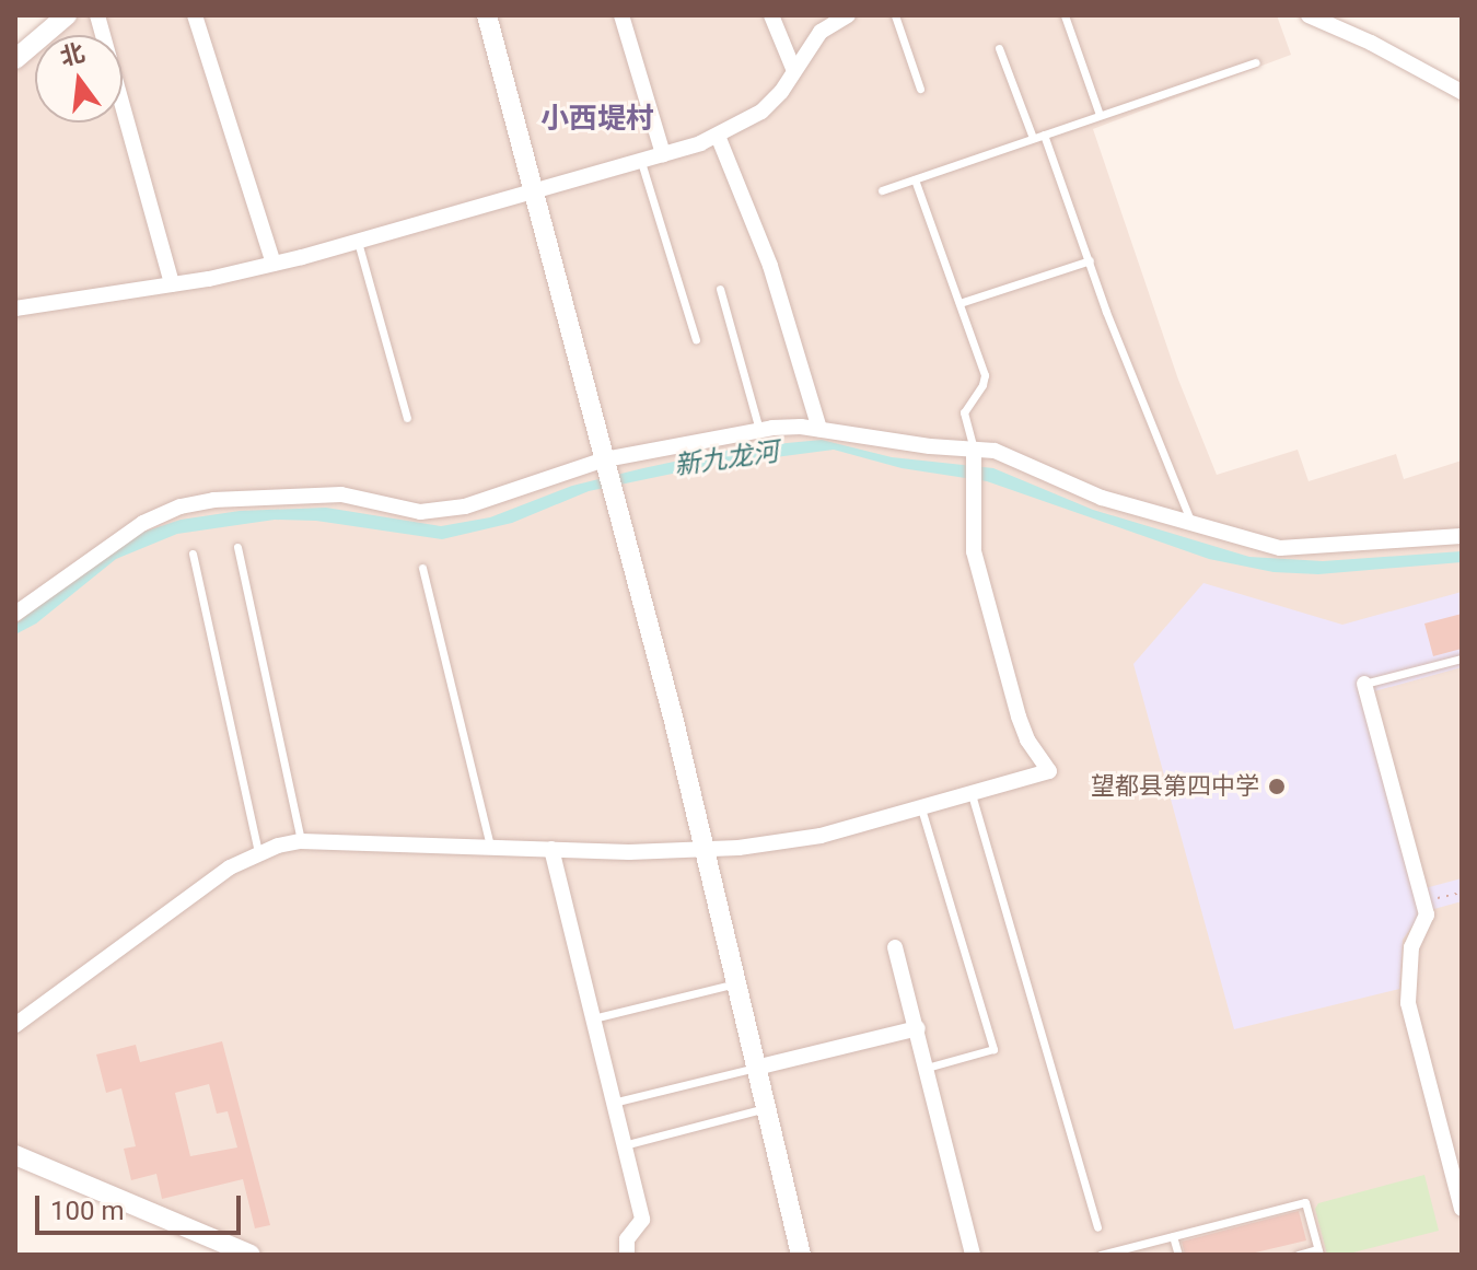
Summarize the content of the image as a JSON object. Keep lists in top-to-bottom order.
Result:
{
  "districts": ["小西堤村"],
  "water": ["新九龙河"],
  "places": ["望都县第四中学"],
  "scale_bar": "100 m",
  "north": "top"
}
